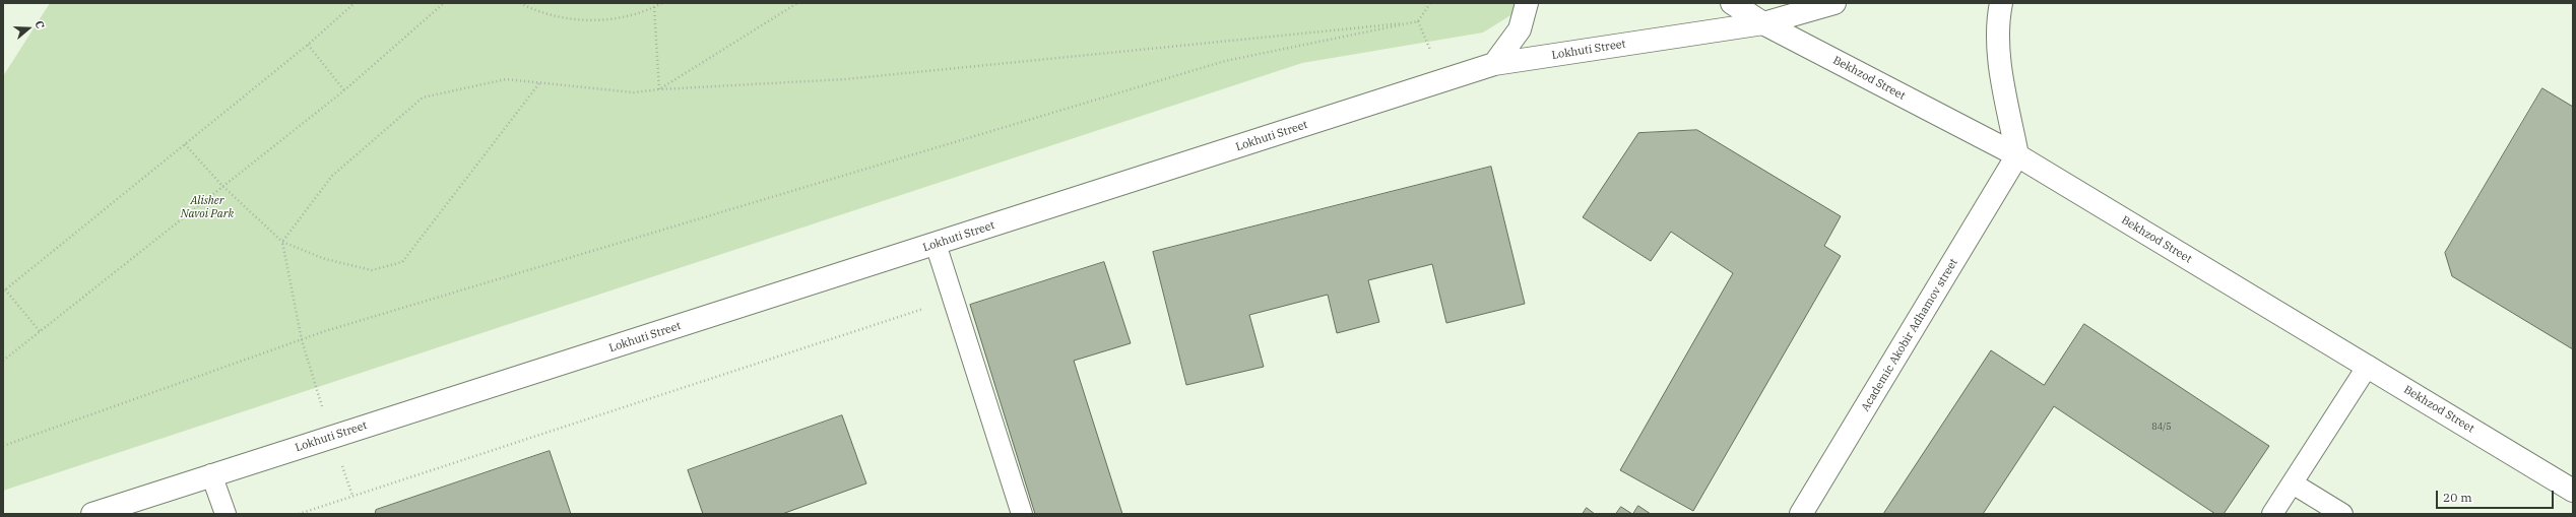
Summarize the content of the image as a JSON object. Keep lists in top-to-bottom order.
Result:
{
  "streets": {
    "street": ["Lokhuti Street", "Bekhzod Street", "Academic Akobir Adhamov street"]
  },
  "crossings": [
    ["Lokhuti Street", "Bekhzod Street"],
    ["Bekhzod Street", "Academic Akobir Adhamov street"]
  ],
  "parks": ["Alisher Navoi Park"],
  "house_numbers": ["84/5"],
  "scale_bar": "20 m",
  "north": "right"
}
